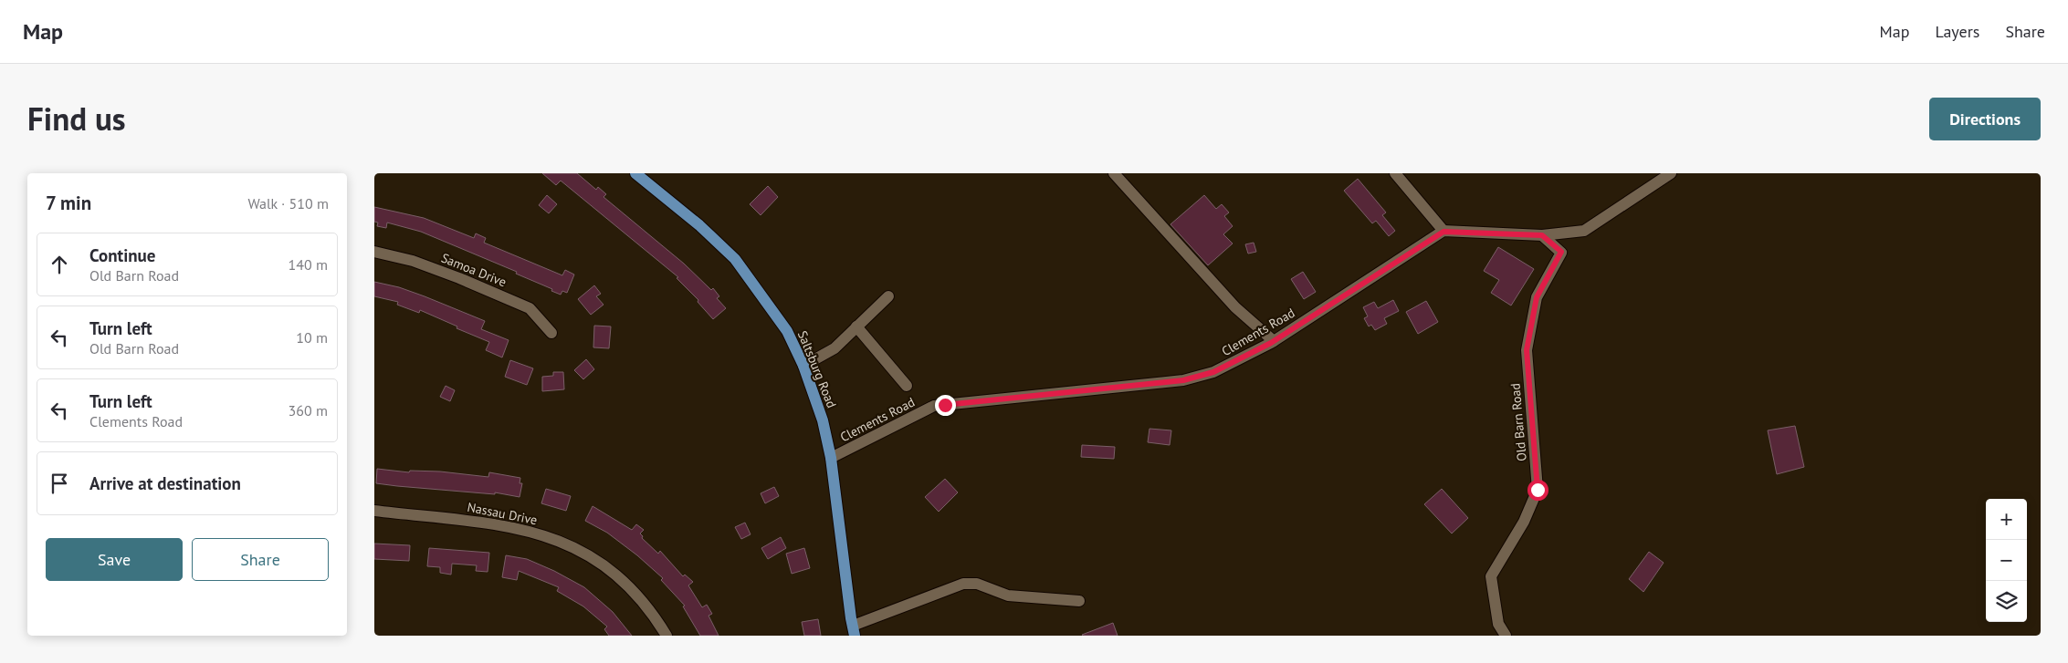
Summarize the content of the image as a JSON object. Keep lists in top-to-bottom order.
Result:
{
  "streets": {
    "main road": ["Saltsburg Road"],
    "street": [
      "Samoa Drive",
      "Clements Road",
      "Old Barn Road",
      "Nassau Drive"
    ]
  },
  "crossings": [
    ["Clements Road", "Saltsburg Road"]
  ],
  "page": {
    "header": "Map",
    "nav": ["Map", "Layers", "Share"],
    "title": "Find us",
    "buttons": [
      "Directions",
      ["Save", "Share"]
    ],
    "heading": ["7 min", "Walk · 510 m"],
    "list": [
      ["Continue", "Old Barn Road", "140 m"],
      ["Turn left", "Old Barn Road", "10 m"],
      ["Turn left", "Clements Road", "360 m"],
      "Arrive at destination"
    ],
    "map_buttons": ["+", "−"]
  }
}
